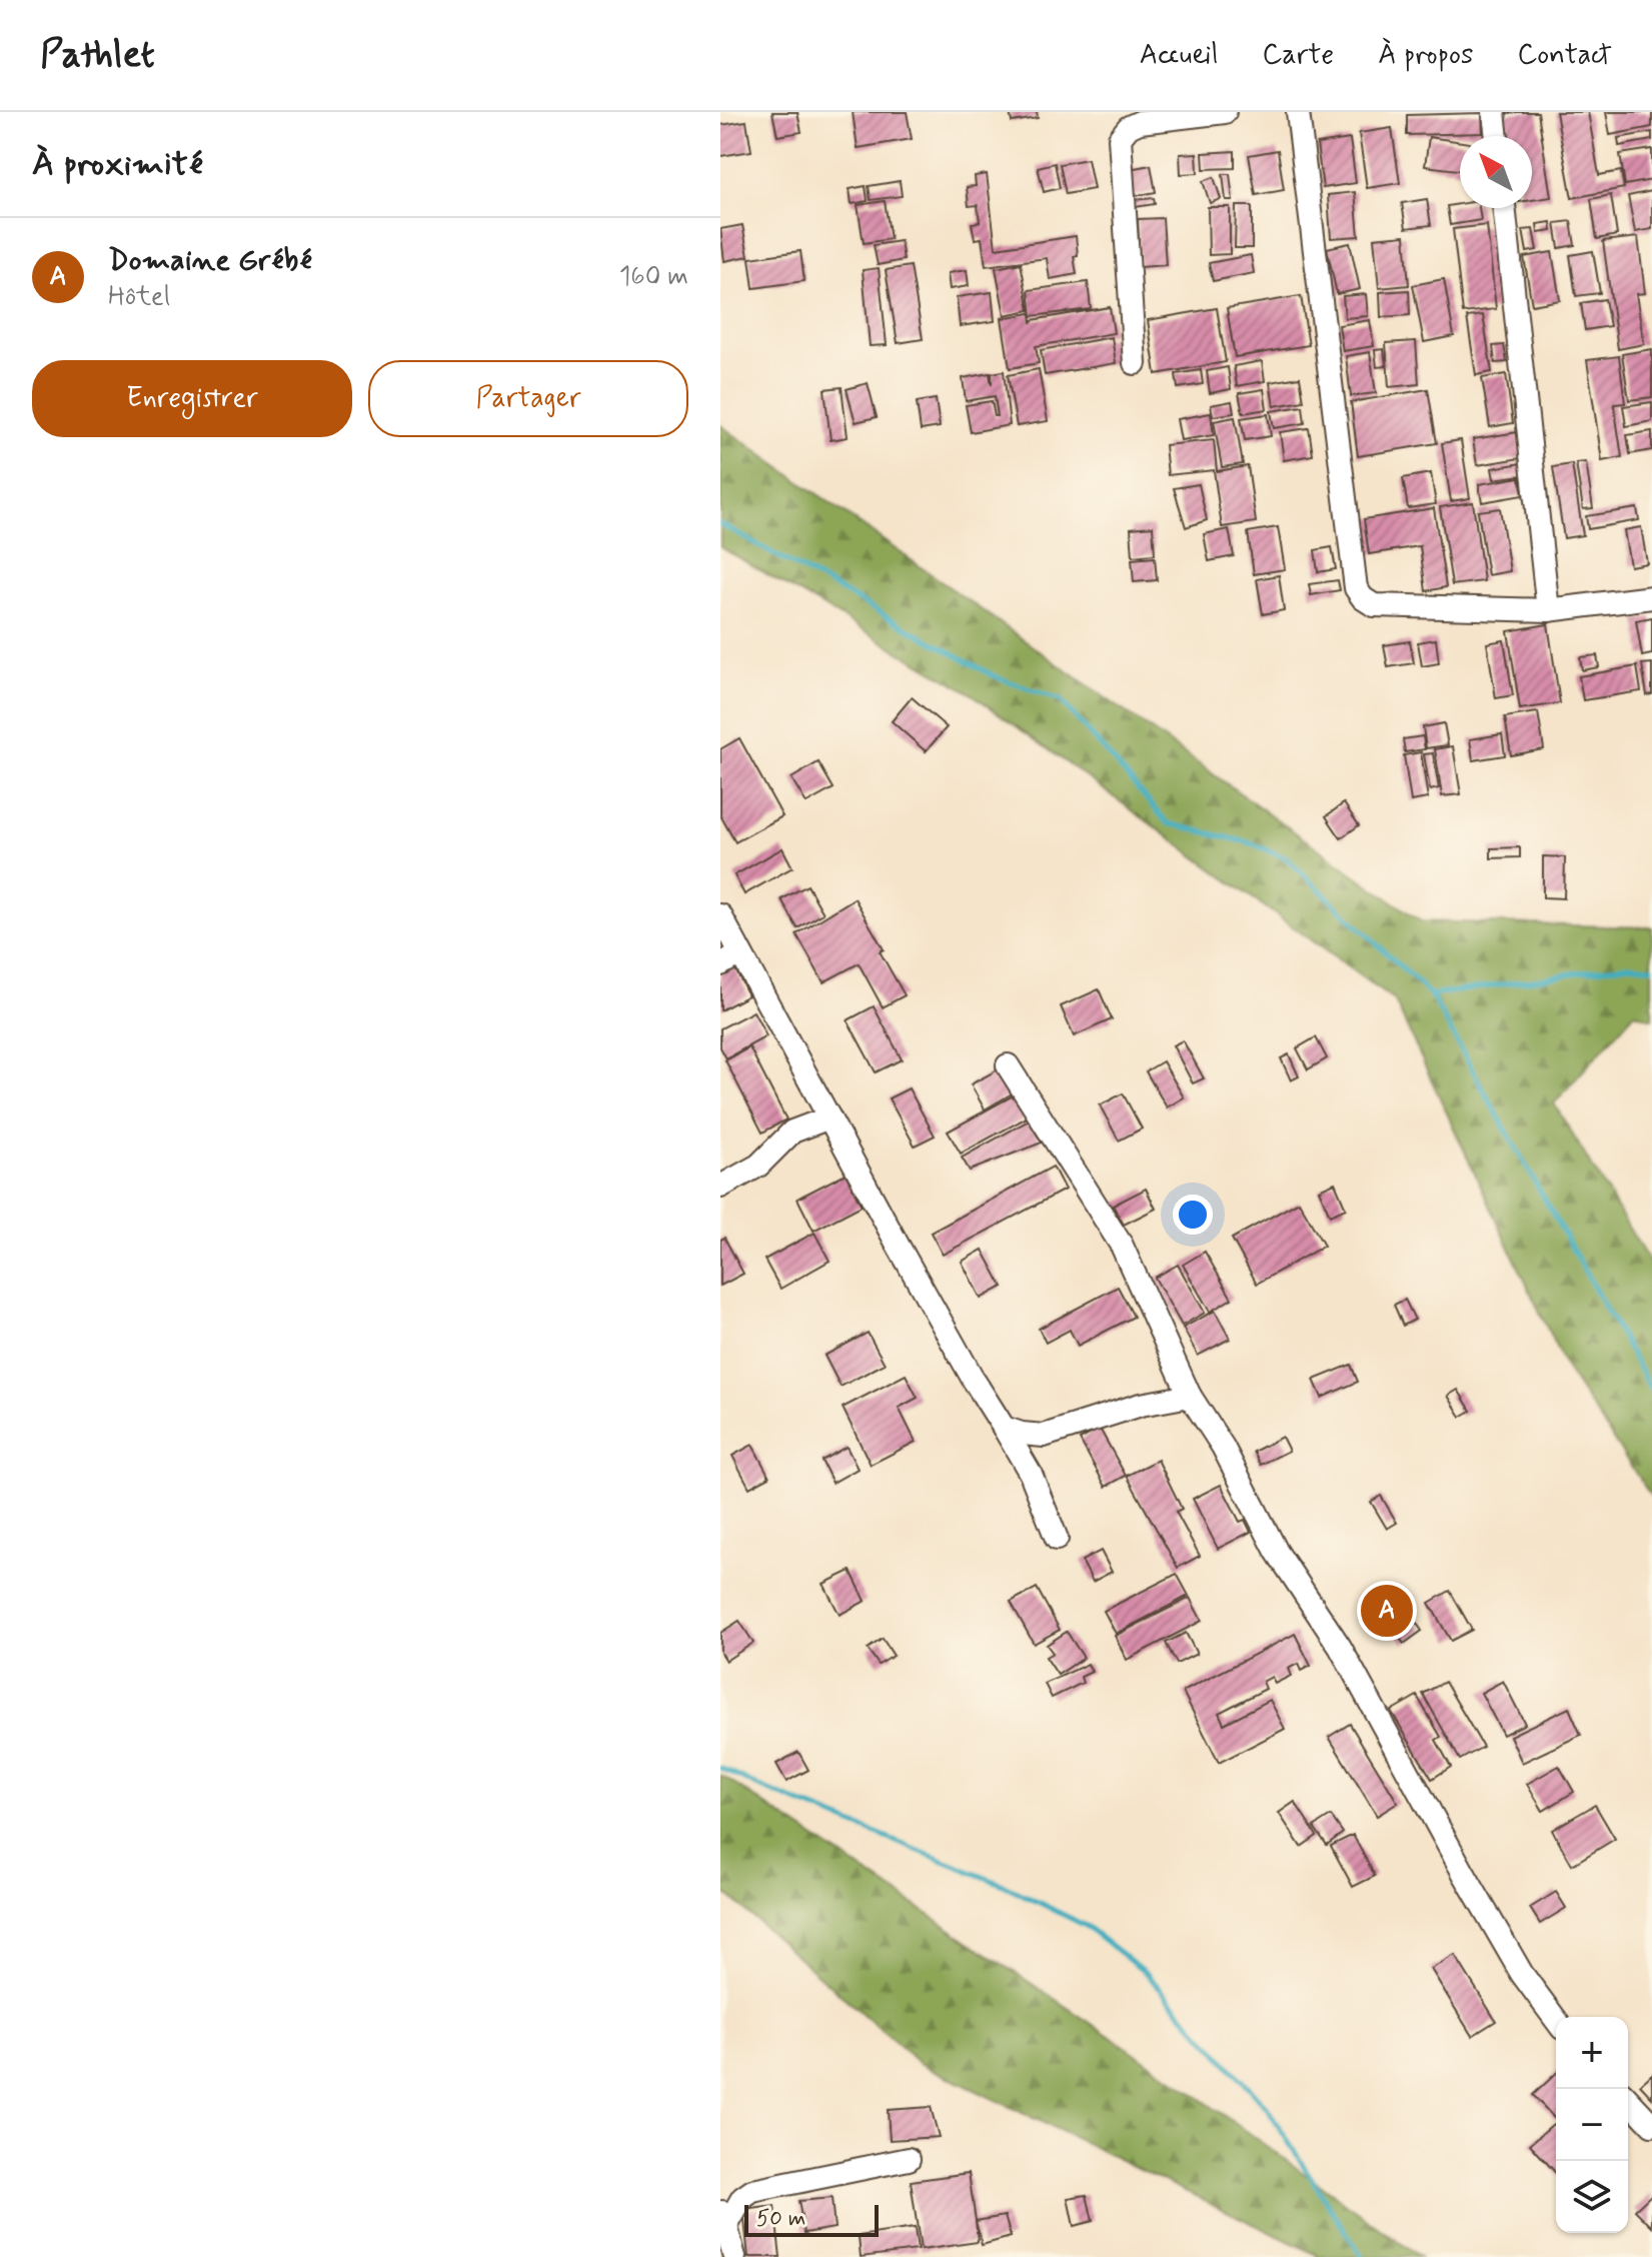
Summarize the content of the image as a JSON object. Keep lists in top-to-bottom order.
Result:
{
  "scale_bar": "50 m",
  "north": "top left",
  "page": {
    "header": "Pathlet",
    "nav": [
      "Accueil",
      "Carte",
      "À propos",
      "Contact"
    ],
    "heading": "À proximité",
    "list": [
      {
        "mark": "A",
        "name": "Domaine Grébé",
        "note": "Hôtel",
        "value": "160 m"
      }
    ],
    "buttons": ["Enregistrer", "Partager"],
    "pins": "A",
    "map_buttons": ["+", "−"],
    "scale": "50 m"
  }
}
